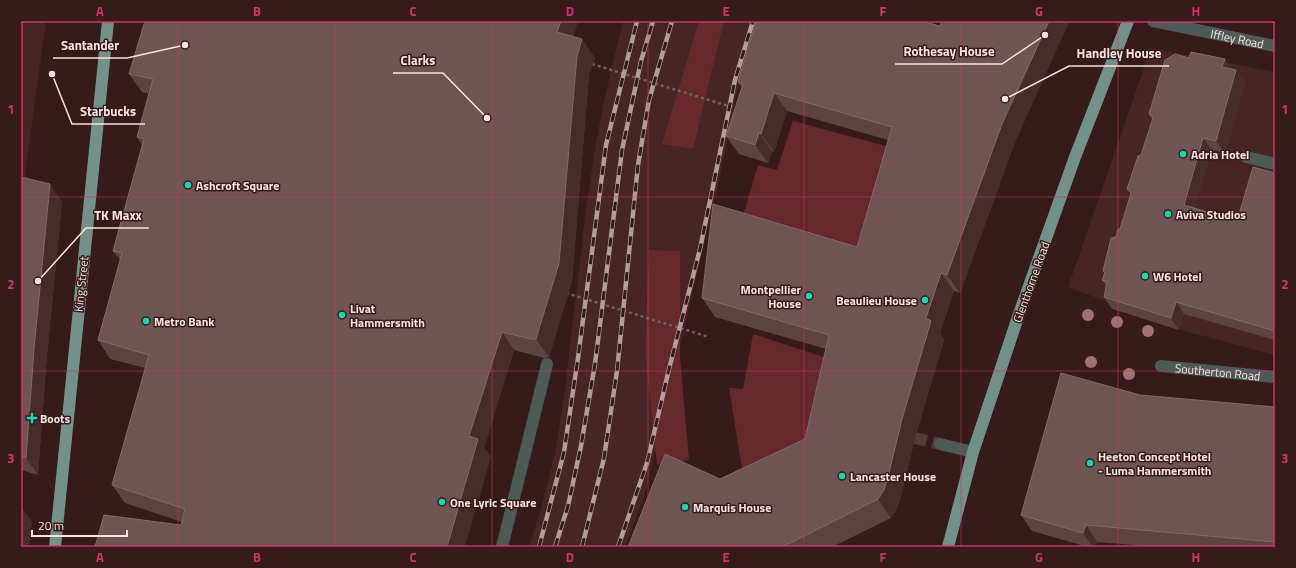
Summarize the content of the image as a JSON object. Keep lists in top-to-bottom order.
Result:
{
  "streets": {
    "main road": ["Glenthorne Road", "King Street"],
    "street": ["Iffley Road", "Southerton Road"]
  },
  "places": {
    "other": [
      "Rothesay House",
      "Santander",
      "Starbucks",
      "Handley House",
      "Clarks",
      "Adria Hotel",
      "Ashcroft Square",
      "Aviva Studios",
      "W6 Hotel",
      "TK Maxx",
      "Montpellier House",
      "Beaulieu House",
      "Livat Hammersmith",
      "Metro Bank",
      "Heeton Concept Hotel - Luma Hammersmith",
      "Lancaster House",
      "One Lyric Square",
      "Marquis House"
    ],
    "health": ["Boots"]
  },
  "scale_bar": "20 m",
  "grid": {
    "columns": [
      "A",
      "B",
      "C",
      "D",
      "E",
      "F",
      "G",
      "H"
    ],
    "rows": ["1", "2", "3"]
  }
}
